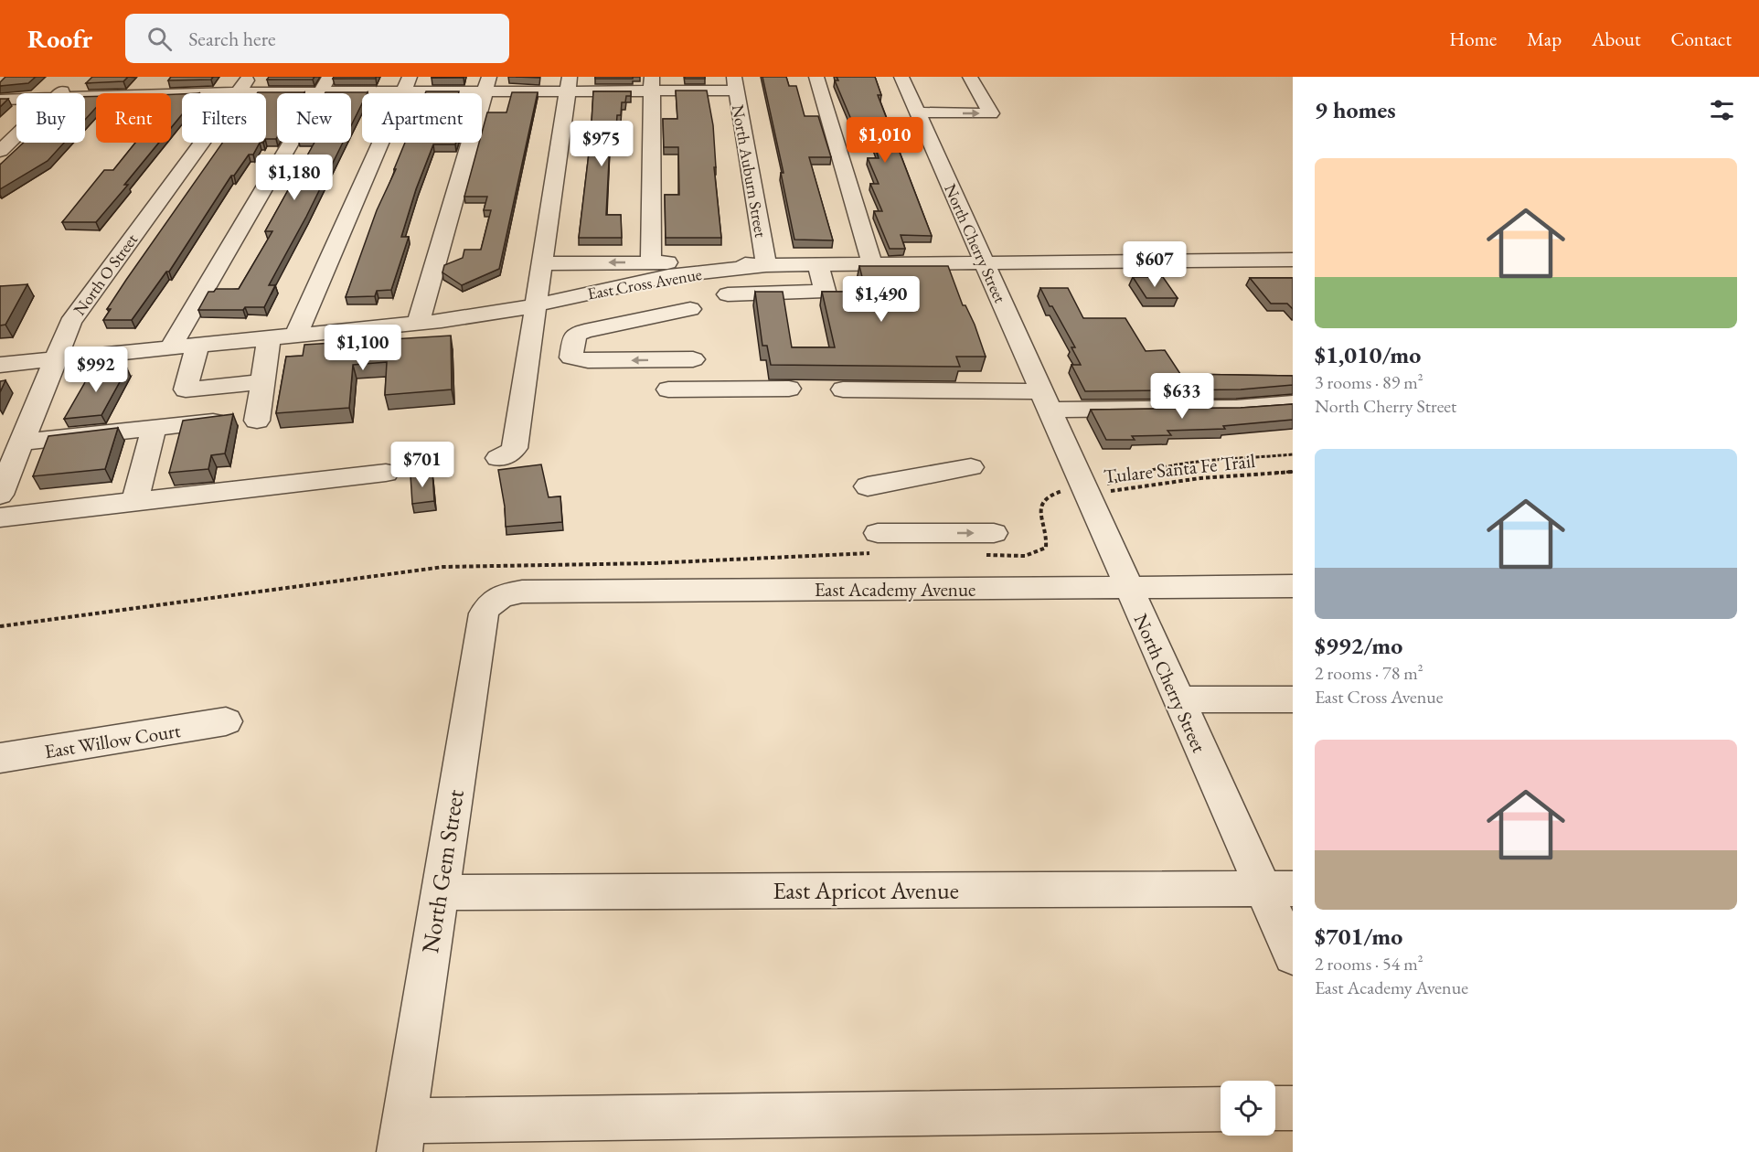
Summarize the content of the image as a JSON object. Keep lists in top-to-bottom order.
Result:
{
  "streets": {
    "street": [
      "North Auburn Street",
      "North Cherry Street",
      "North O Street",
      "East Cross Avenue",
      "East Academy Avenue",
      "East Willow Court",
      "North Gem Street",
      "East Apricot Avenue"
    ],
    "path": ["Tulare Santa Fe Trail"]
  },
  "crossings": [
    ["North Auburn Street", "East Cross Avenue"],
    ["North Cherry Street", "East Cross Avenue"],
    ["North Cherry Street", "Tulare Santa Fe Trail"],
    ["North Cherry Street", "East Academy Avenue"],
    ["North Cherry Street", "East Apricot Avenue"],
    ["North O Street", "East Cross Avenue"],
    ["East Academy Avenue", "North Gem Street"],
    ["North Gem Street", "East Apricot Avenue"]
  ],
  "page": {
    "header": "Roofr",
    "search": "Search here",
    "nav": [
      "Home",
      "Map",
      "About",
      "Contact"
    ],
    "heading": "9 homes",
    "chip": [
      "Buy",
      "Rent",
      "Filters",
      "New",
      "Apartment"
    ],
    "price": [
      "$1,010",
      "$975",
      "$1,180",
      "$607",
      "$1,490",
      "$1,100",
      "$992",
      "$633",
      "$701"
    ],
    "list": [
      {
        "name": "$1,010/mo",
        "note": "3 rooms · 89 m² · North Cherry Street"
      },
      {
        "name": "$992/mo",
        "note": "2 rooms · 78 m² · East Cross Avenue"
      },
      {
        "name": "$701/mo",
        "note": "2 rooms · 54 m² · East Academy Avenue"
      }
    ]
  }
}
